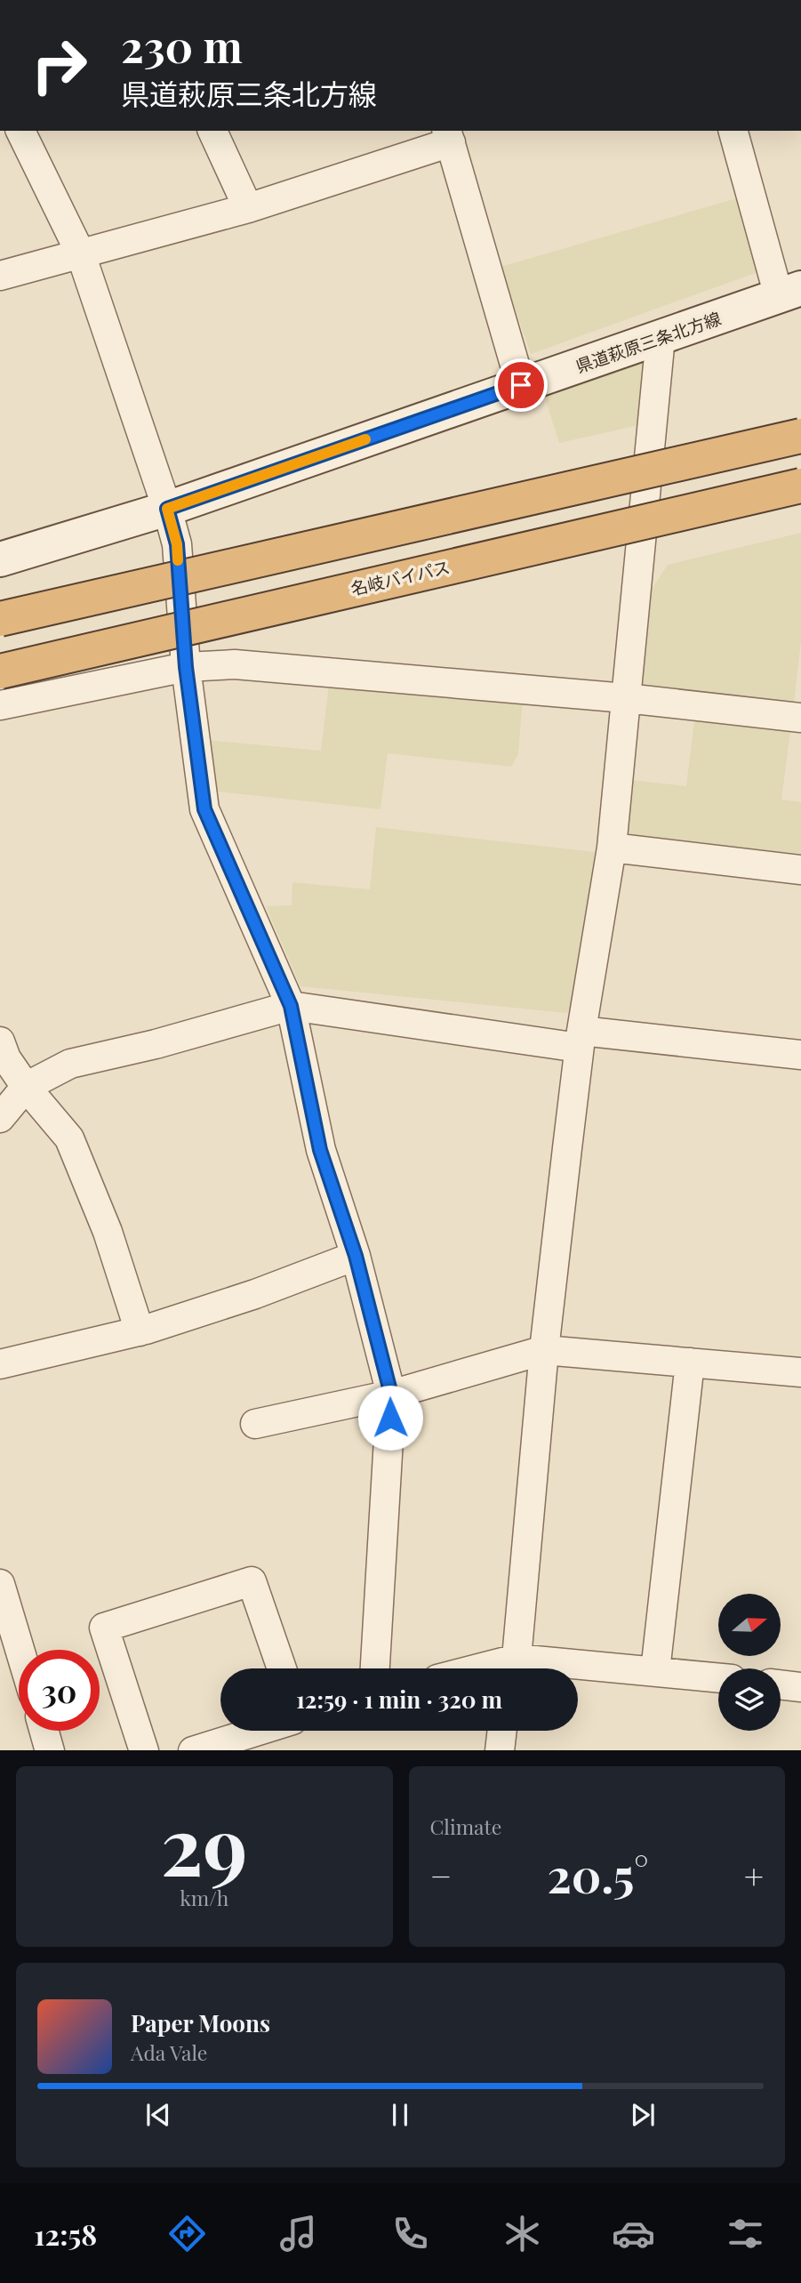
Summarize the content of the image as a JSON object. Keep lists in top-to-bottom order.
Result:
{
  "streets": {
    "highway": ["名岐バイパス"],
    "main road": ["県道萩原三条北方線"]
  },
  "north": "right",
  "page": {
    "turn": ["230 m", "県道萩原三条北方線"],
    "limit": "30",
    "trip": "12:59 · 1 min · 320 m",
    "tile": [
      ["29", "km/h"],
      "Climate"
    ],
    "heat": ["−", "20.5°", "+"],
    "song": ["Paper Moons", "Ada Vale"],
    "tabs": "12:58"
  }
}
